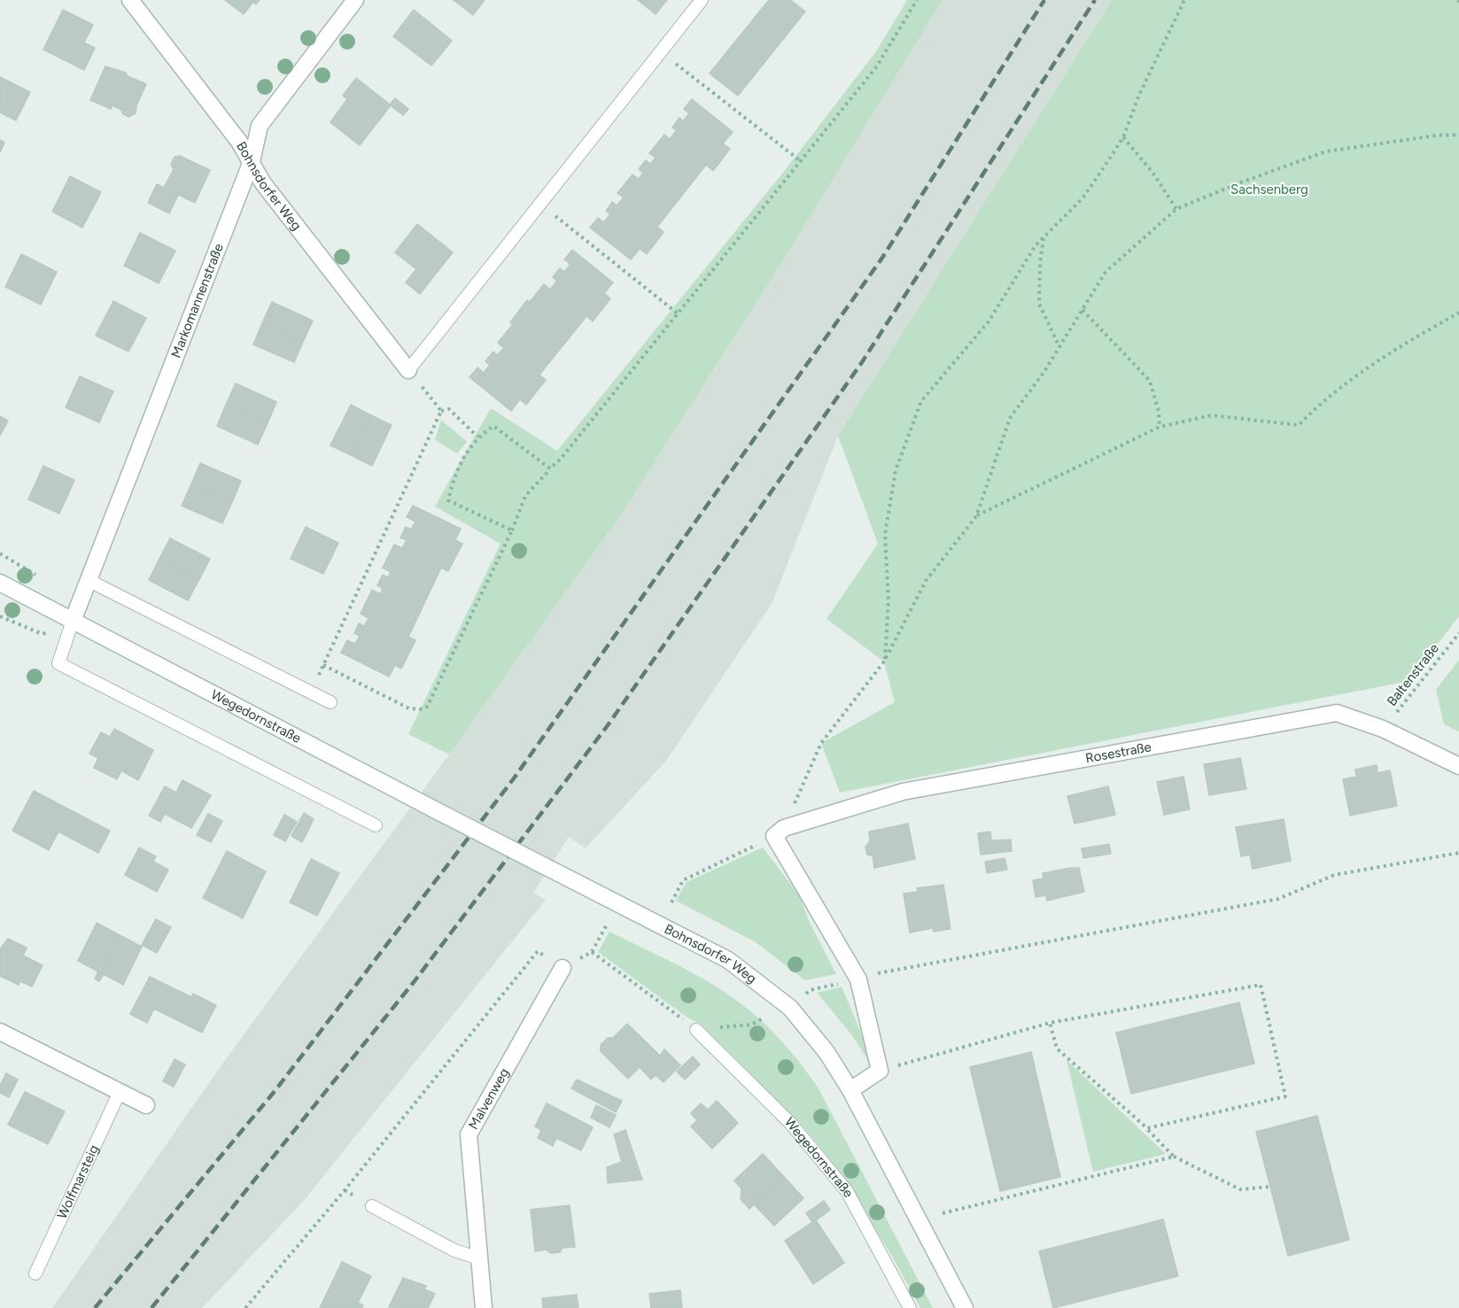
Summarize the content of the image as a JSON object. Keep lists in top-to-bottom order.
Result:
{
  "streets": {
    "street": [
      "Bohnsdorfer Weg",
      "Markomannenstraße",
      "Wegedornstraße",
      "Rosestraße",
      "Malvenweg"
    ],
    "lane": ["Wolfmarsteig"],
    "path": ["Baltenstraße"]
  },
  "crossings": [
    ["Bohnsdorfer Weg", "Markomannenstraße"],
    ["Bohnsdorfer Weg", "Wegedornstraße"],
    ["Markomannenstraße", "Wegedornstraße"],
    ["Baltenstraße", "Rosestraße"]
  ],
  "parks": ["Sachsenberg"]
}
